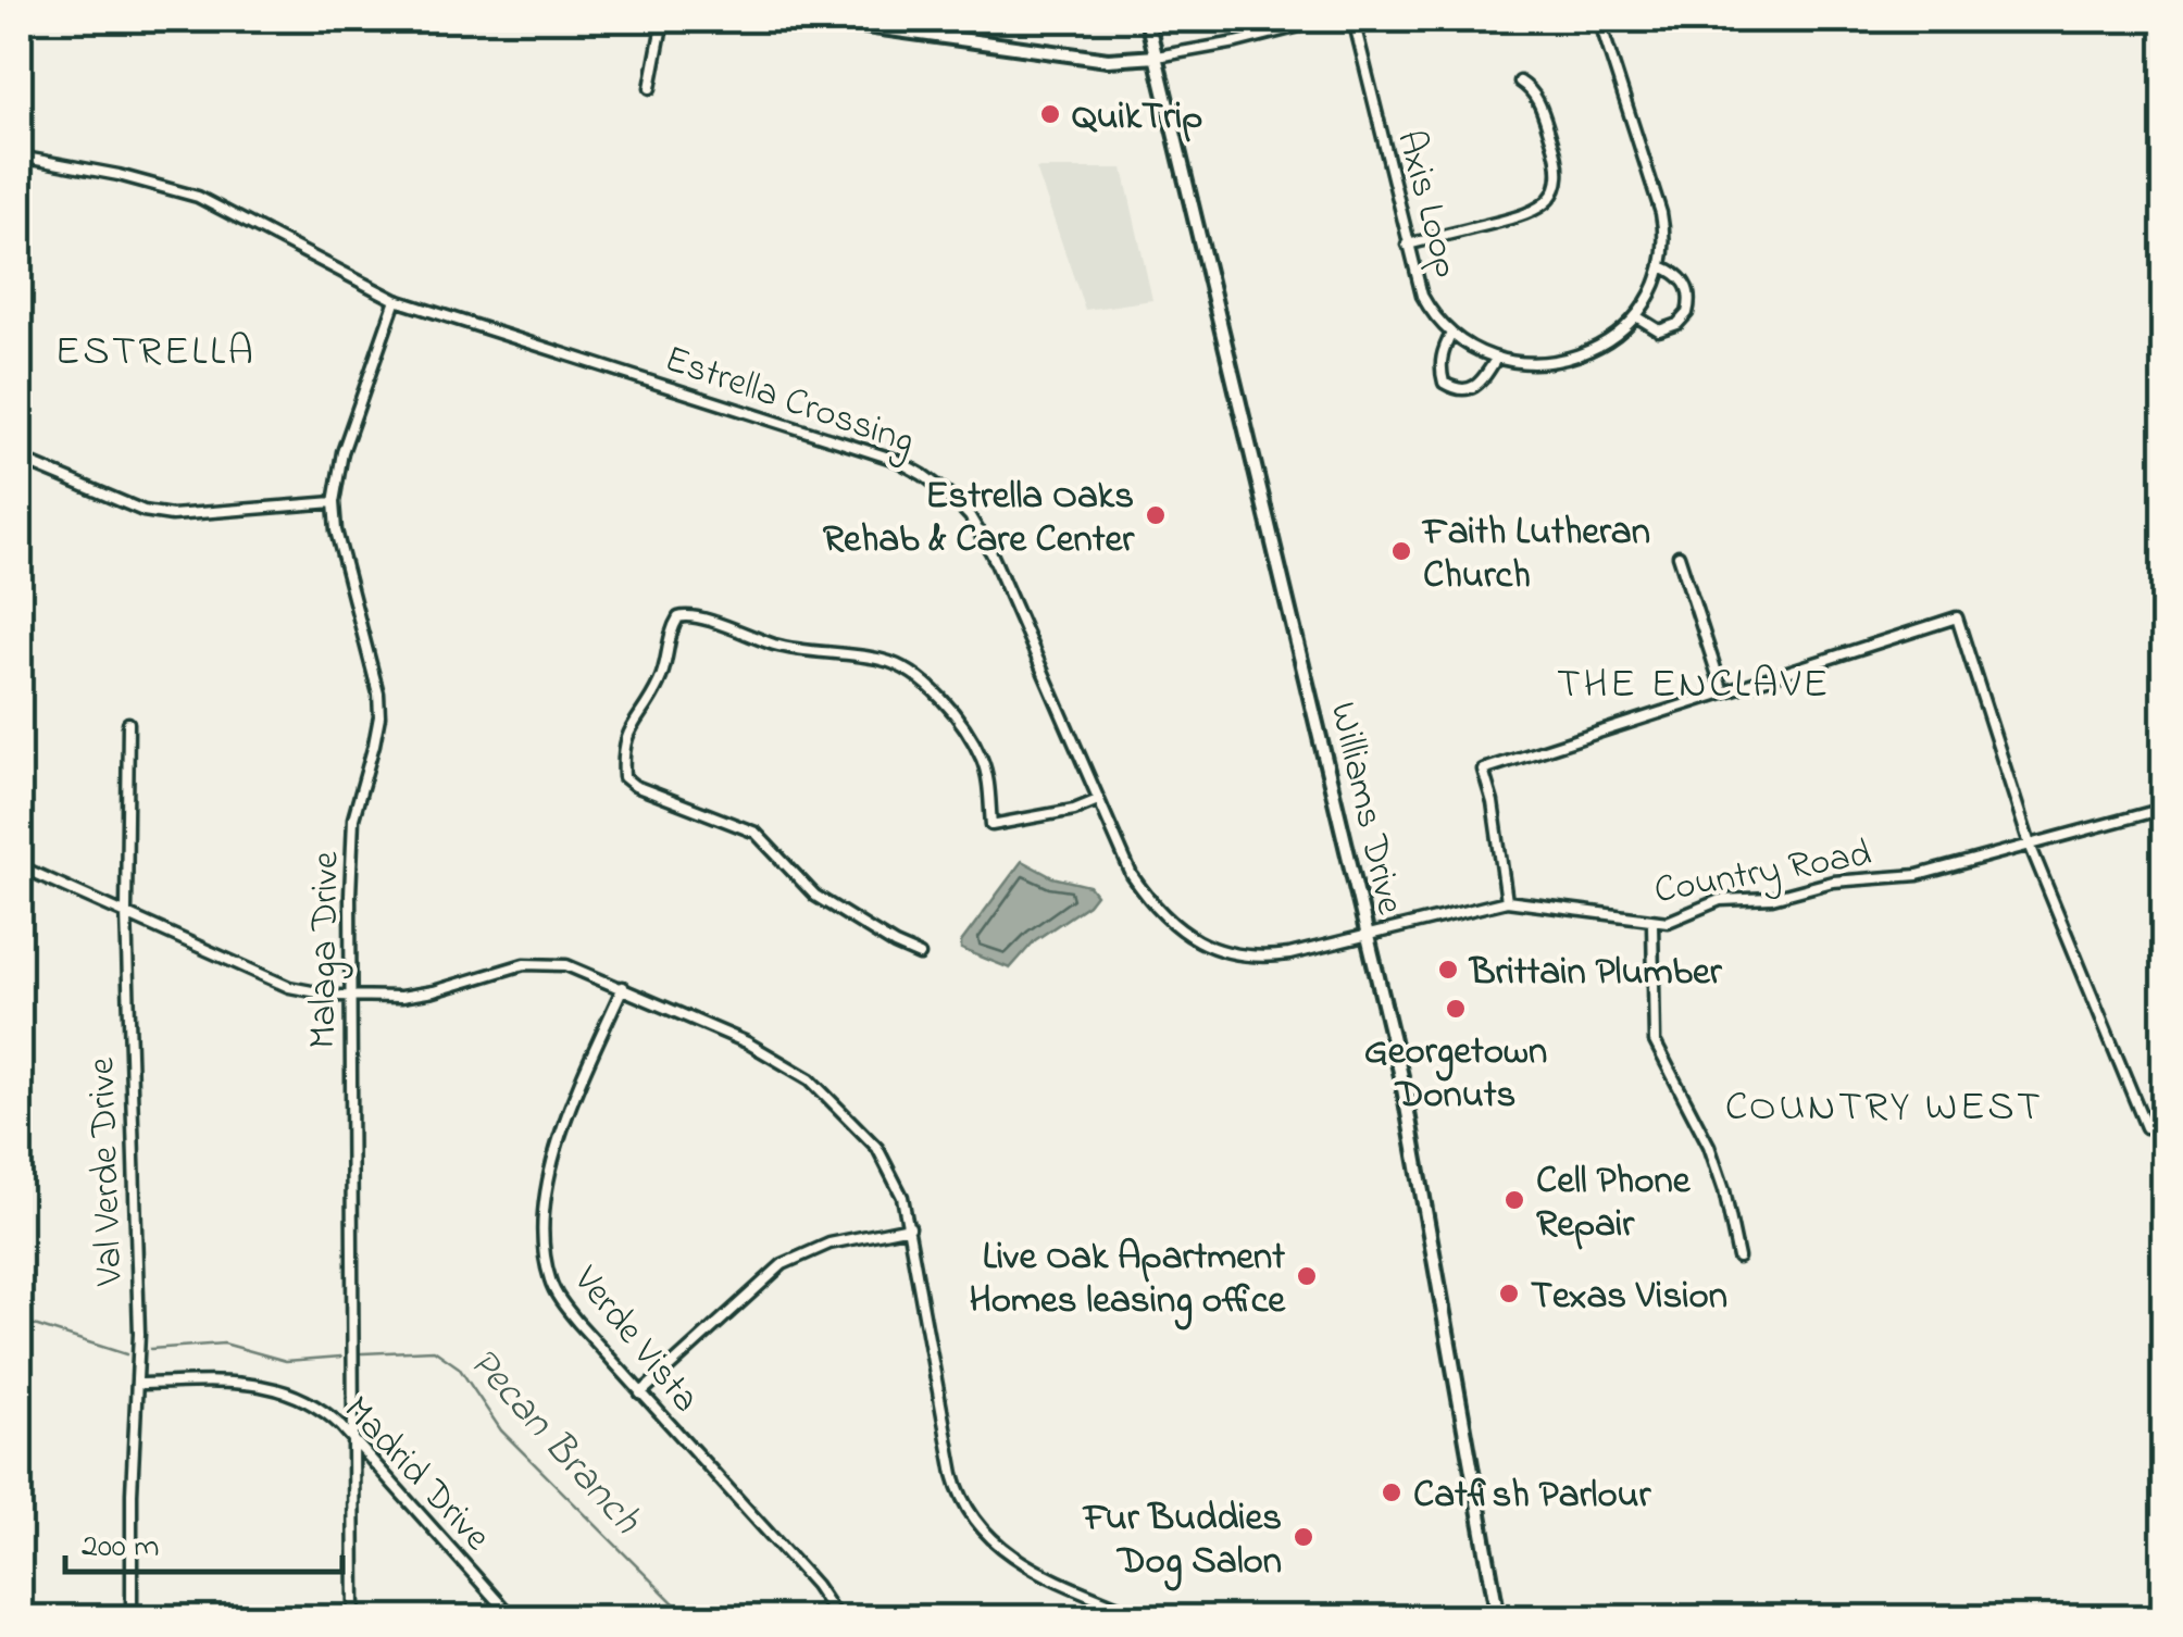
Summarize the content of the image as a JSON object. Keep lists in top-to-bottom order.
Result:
{
  "streets": {
    "main road": ["Williams Drive"],
    "street": [
      "Axis Loop",
      "Estrella Crossing",
      "Country Road",
      "Malaga Drive",
      "Val Verde Drive",
      "Verde Vista",
      "Madrid Drive"
    ]
  },
  "crossings": [
    ["Estrella Crossing", "Williams Drive"],
    ["Estrella Crossing", "Country Road"],
    ["Estrella Crossing", "Malaga Drive"],
    ["Williams Drive", "Country Road"],
    ["Malaga Drive", "Madrid Drive"],
    ["Val Verde Drive", "Madrid Drive"]
  ],
  "districts": ["ESTRELLA", "THE ENCLAVE", "COUNTRY WEST"],
  "water": ["Pecan Branch"],
  "places": [
    "QuikTrip",
    "Estrella Oaks Rehab & Care Center",
    "Faith Lutheran Church",
    "Brittain Plumber",
    "Georgetown Donuts",
    "Cell Phone Repair",
    "Live Oak Apartment Homes leasing office",
    "Texas Vision",
    "Catfish Parlour",
    "Fur Buddies Dog Salon"
  ],
  "scale_bar": "200 m"
}
